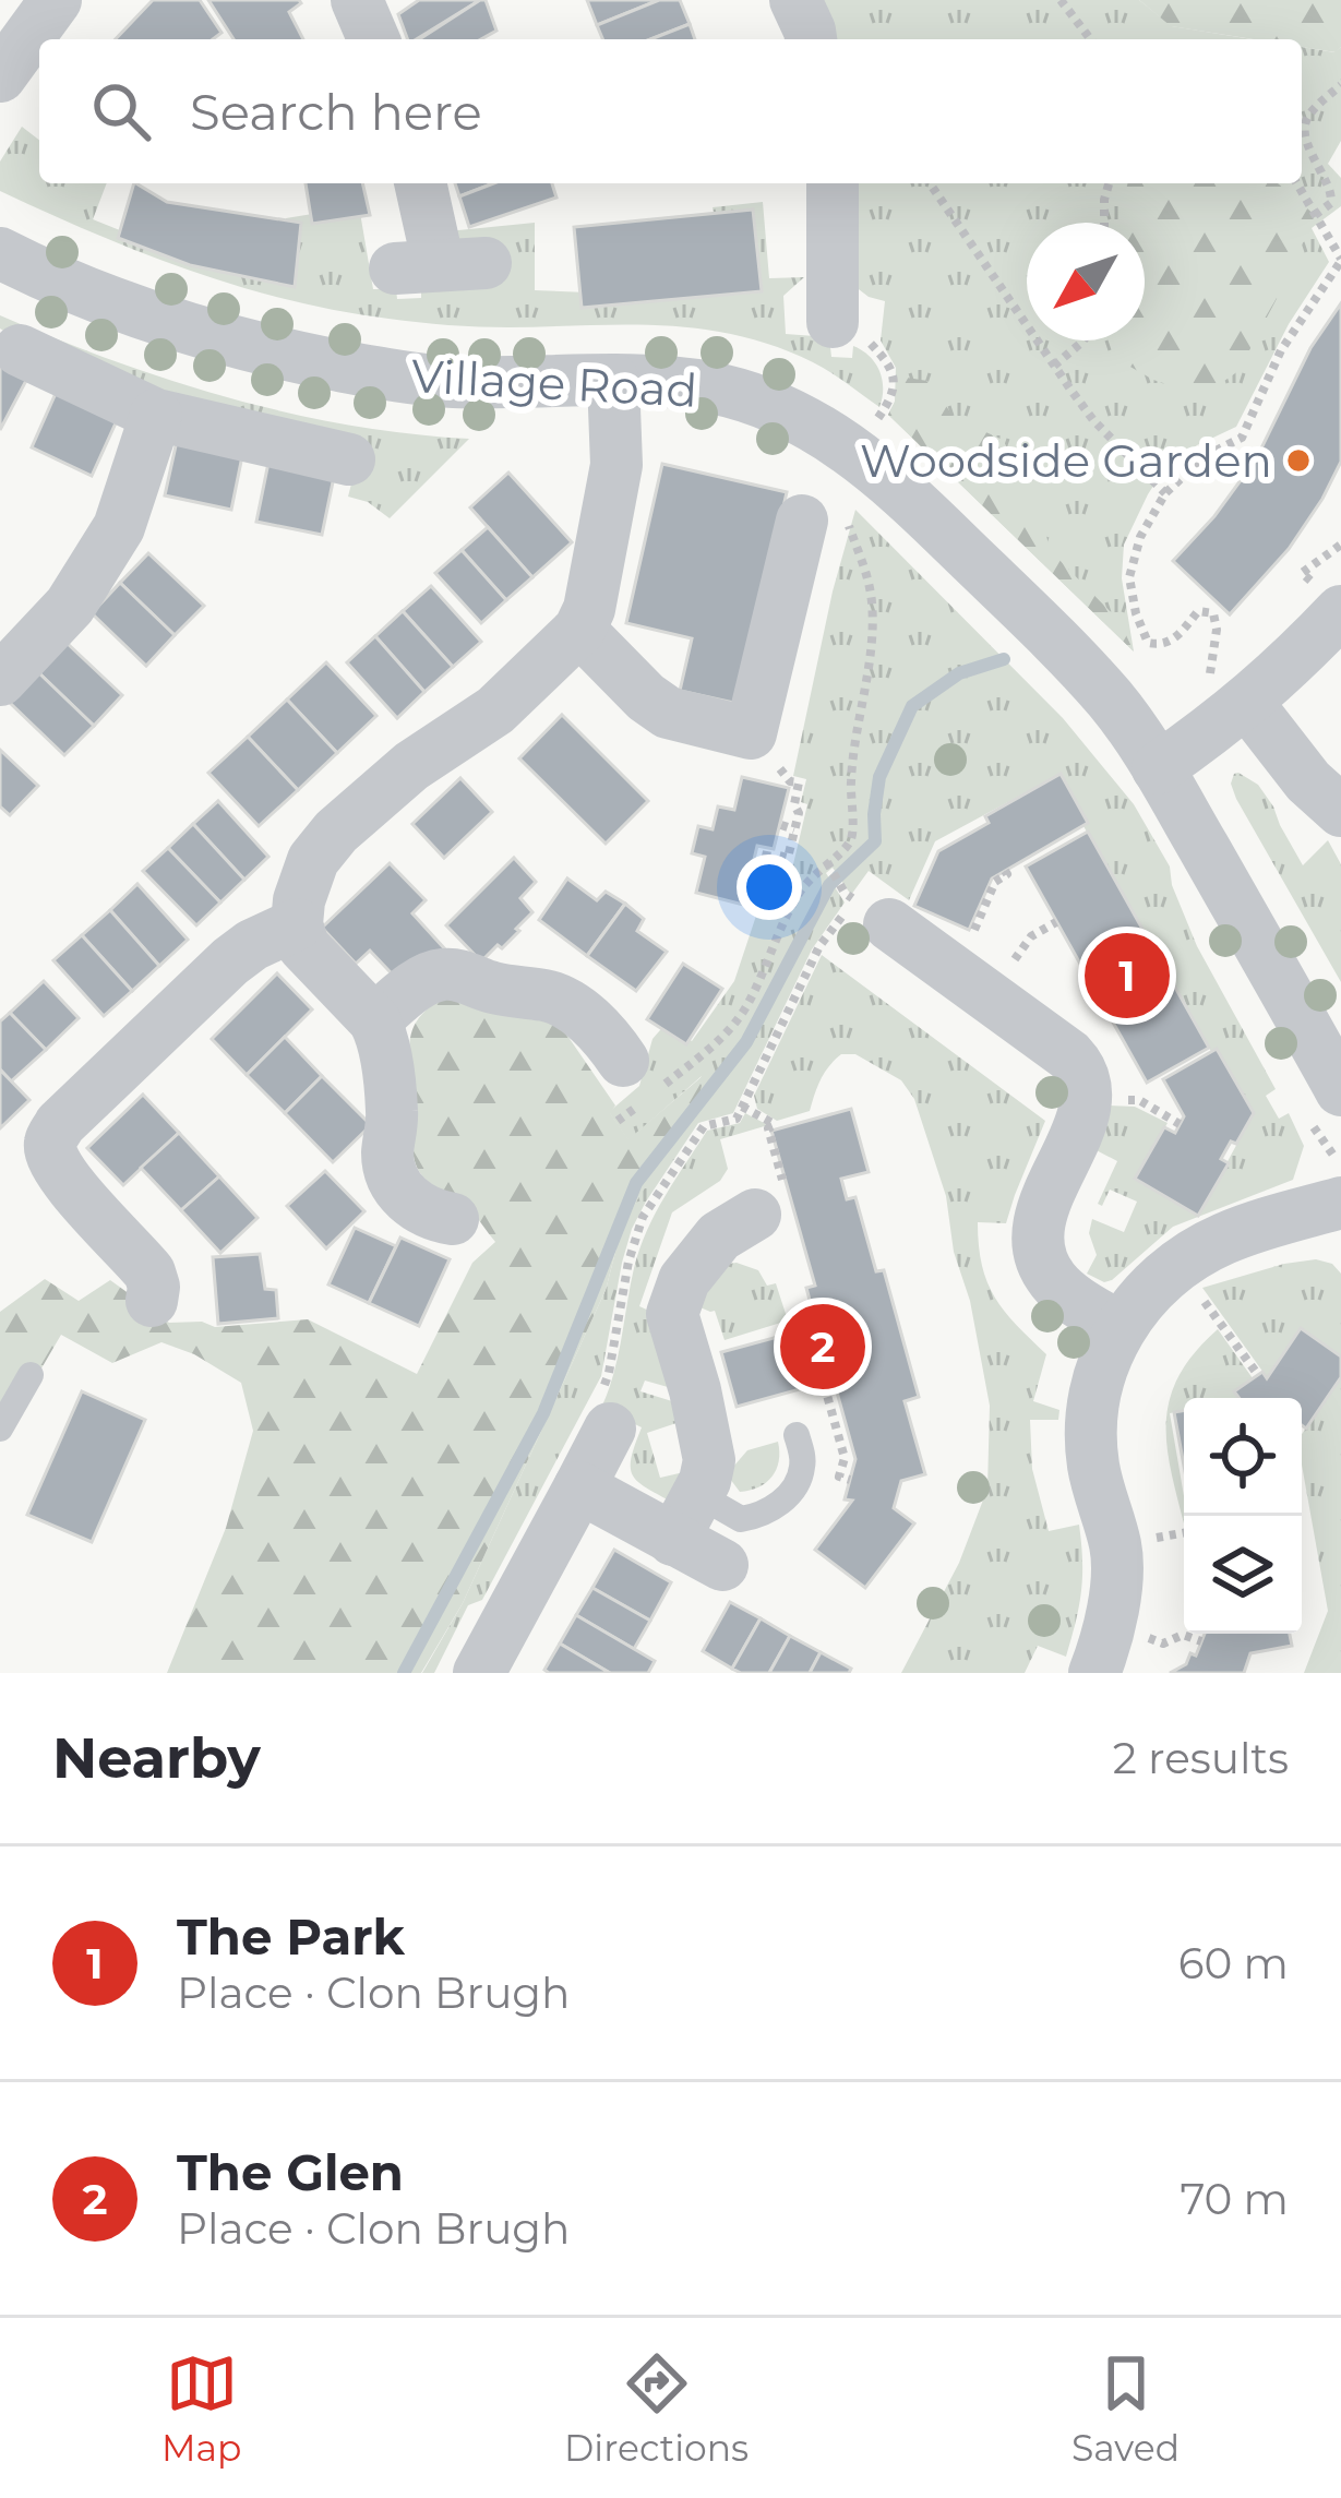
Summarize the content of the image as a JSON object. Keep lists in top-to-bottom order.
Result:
{
  "streets": {
    "street": ["Village Road"]
  },
  "places": ["Woodside Garden"],
  "north": "bottom left",
  "page": {
    "search": "Search here",
    "pins": ["1", "2"],
    "heading": ["Nearby", "2 results"],
    "list": [
      {
        "mark": "1",
        "name": "The Park",
        "note": "Place · Clon Brugh",
        "value": "60 m"
      },
      {
        "mark": "2",
        "name": "The Glen",
        "note": "Place · Clon Brugh",
        "value": "70 m"
      }
    ],
    "nav": ["Map", "Directions", "Saved"]
  }
}
